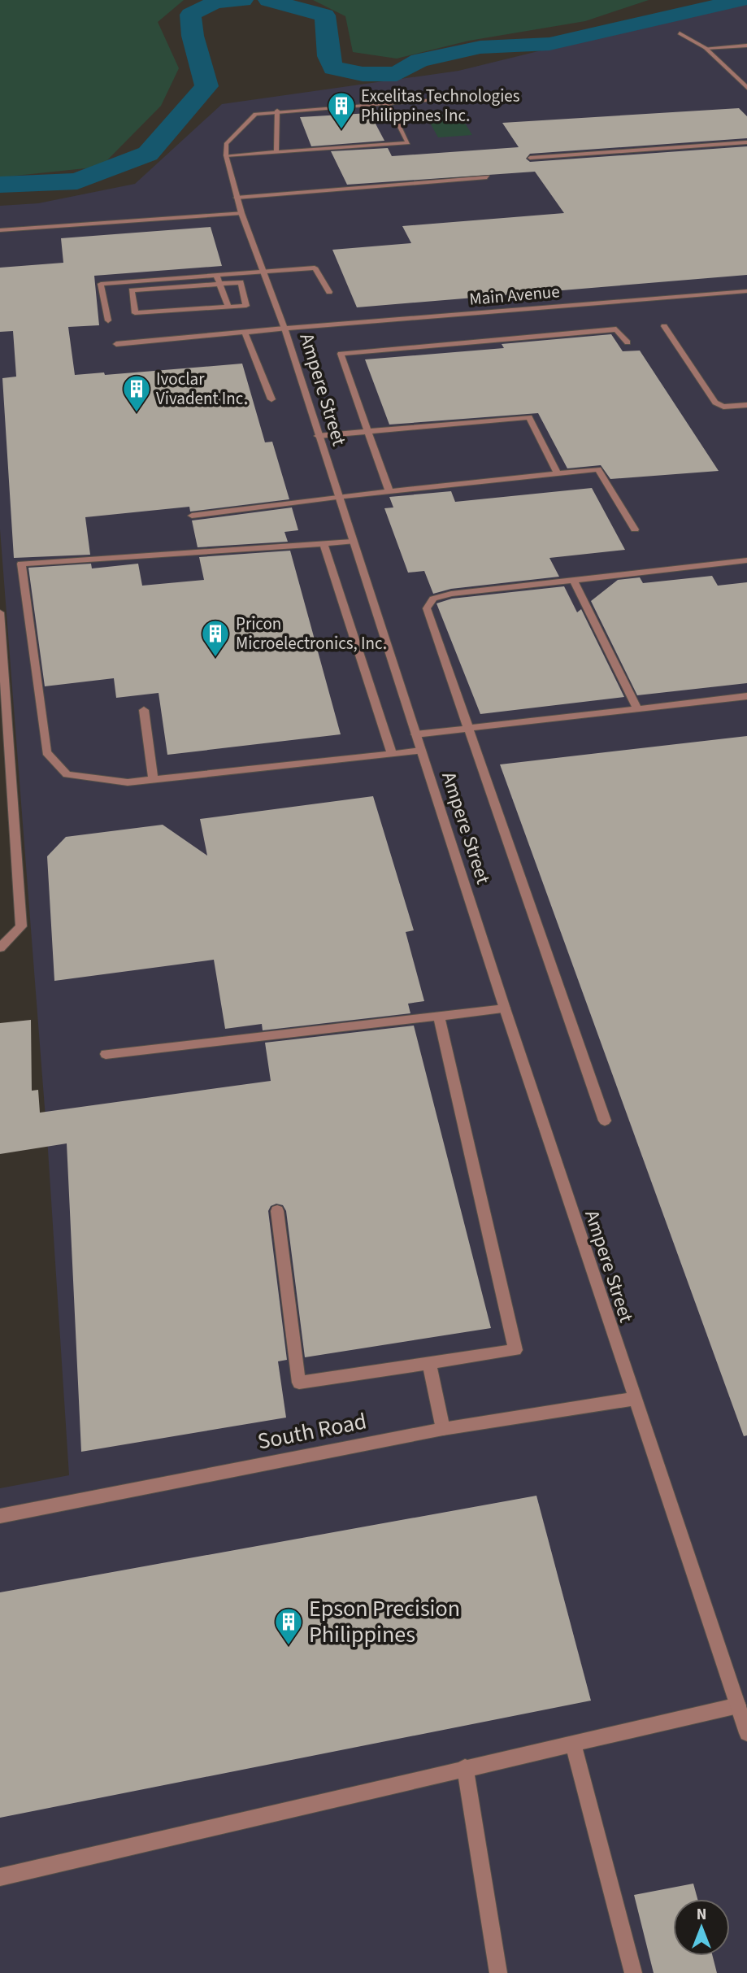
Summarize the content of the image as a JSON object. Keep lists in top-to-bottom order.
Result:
{
  "streets": {
    "street": ["Main Avenue", "Ampere Street", "South Road"]
  },
  "crossings": [
    ["Main Avenue", "Ampere Street"],
    ["Ampere Street", "South Road"]
  ],
  "places": {
    "building": [
      "Excelitas Technologies Philippines Inc.",
      "Ivoclar Vivadent Inc.",
      "Pricon Microelectronics, Inc.",
      "Epson Precision Philippines"
    ]
  },
  "north": "top"
}
